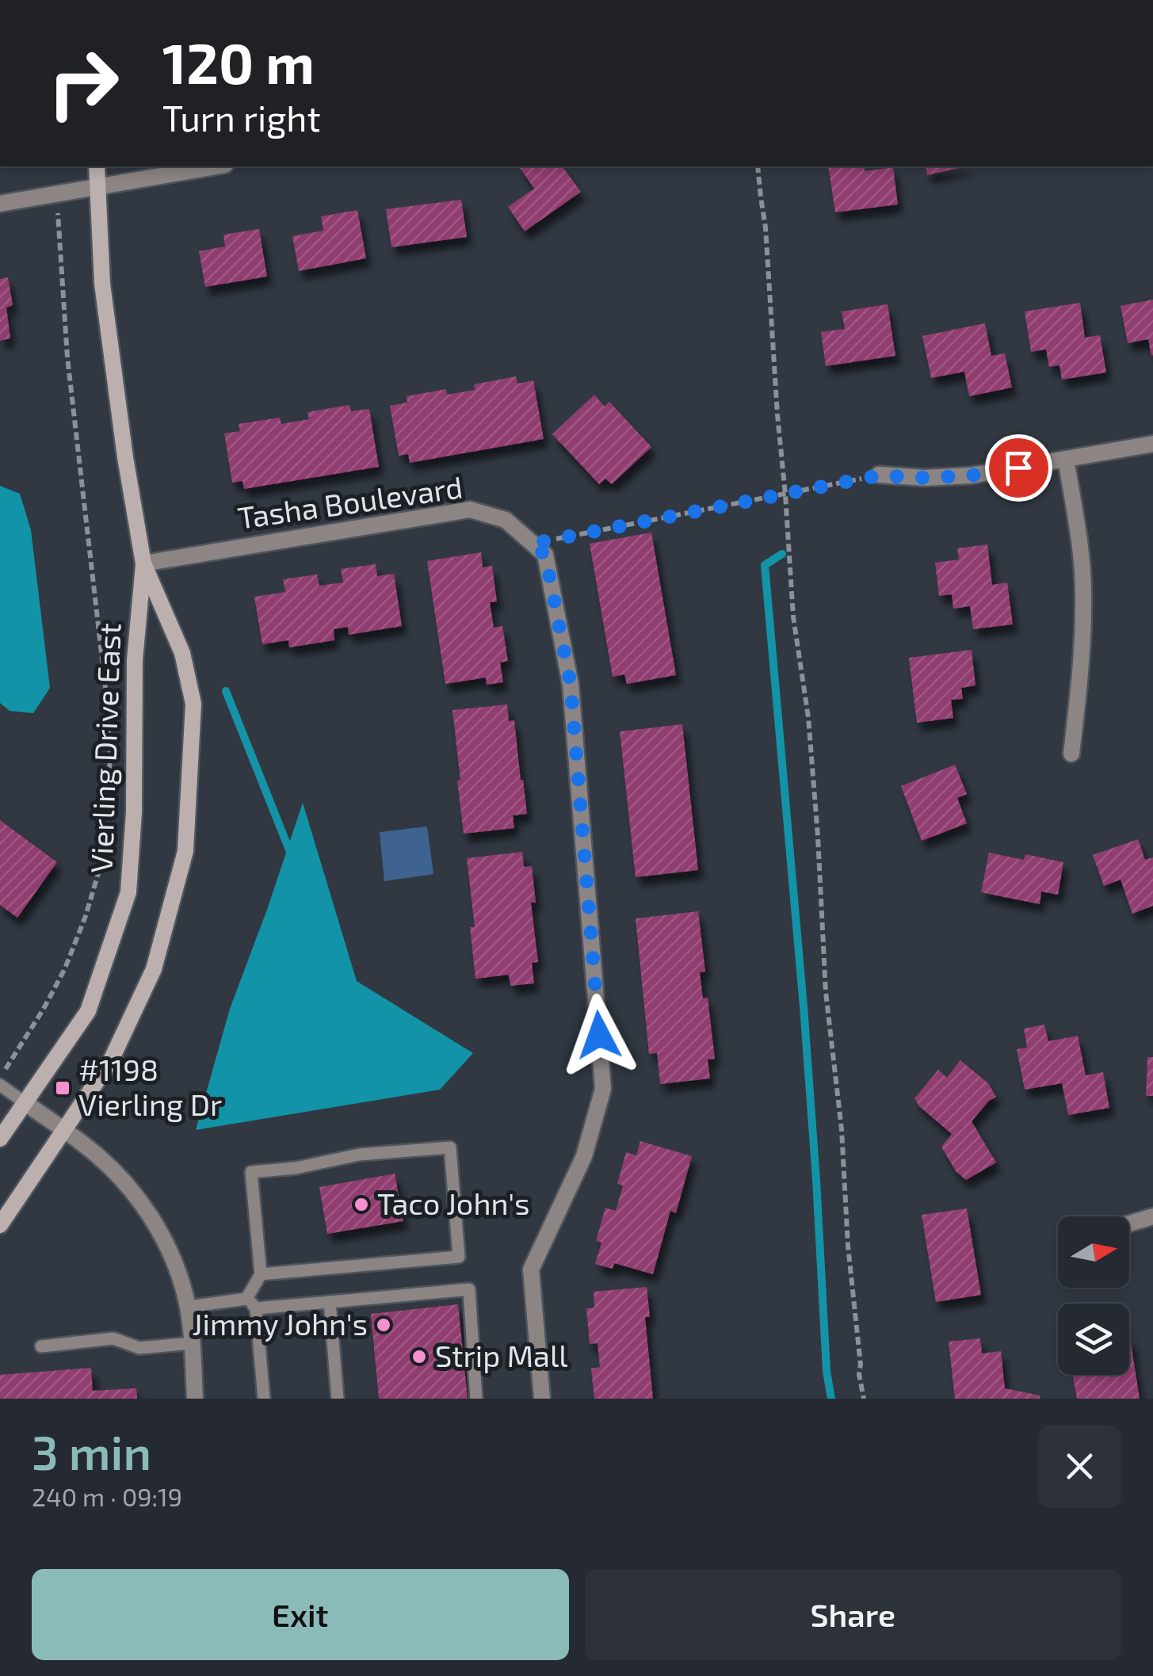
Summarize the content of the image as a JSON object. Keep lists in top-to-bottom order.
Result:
{
  "streets": {
    "street": ["Tasha Boulevard", "Vierling Drive East"]
  },
  "crossings": [
    ["Tasha Boulevard", "Vierling Drive East"]
  ],
  "places": {
    "transit": ["#1198 Vierling Dr"],
    "other": ["Taco John's", "Jimmy John's", "Strip Mall"]
  },
  "north": "right",
  "page": {
    "turn": ["120 m", "Turn right"],
    "heading": ["3 min", "240 m · 09:19"],
    "buttons": ["Exit", "Share"]
  }
}
